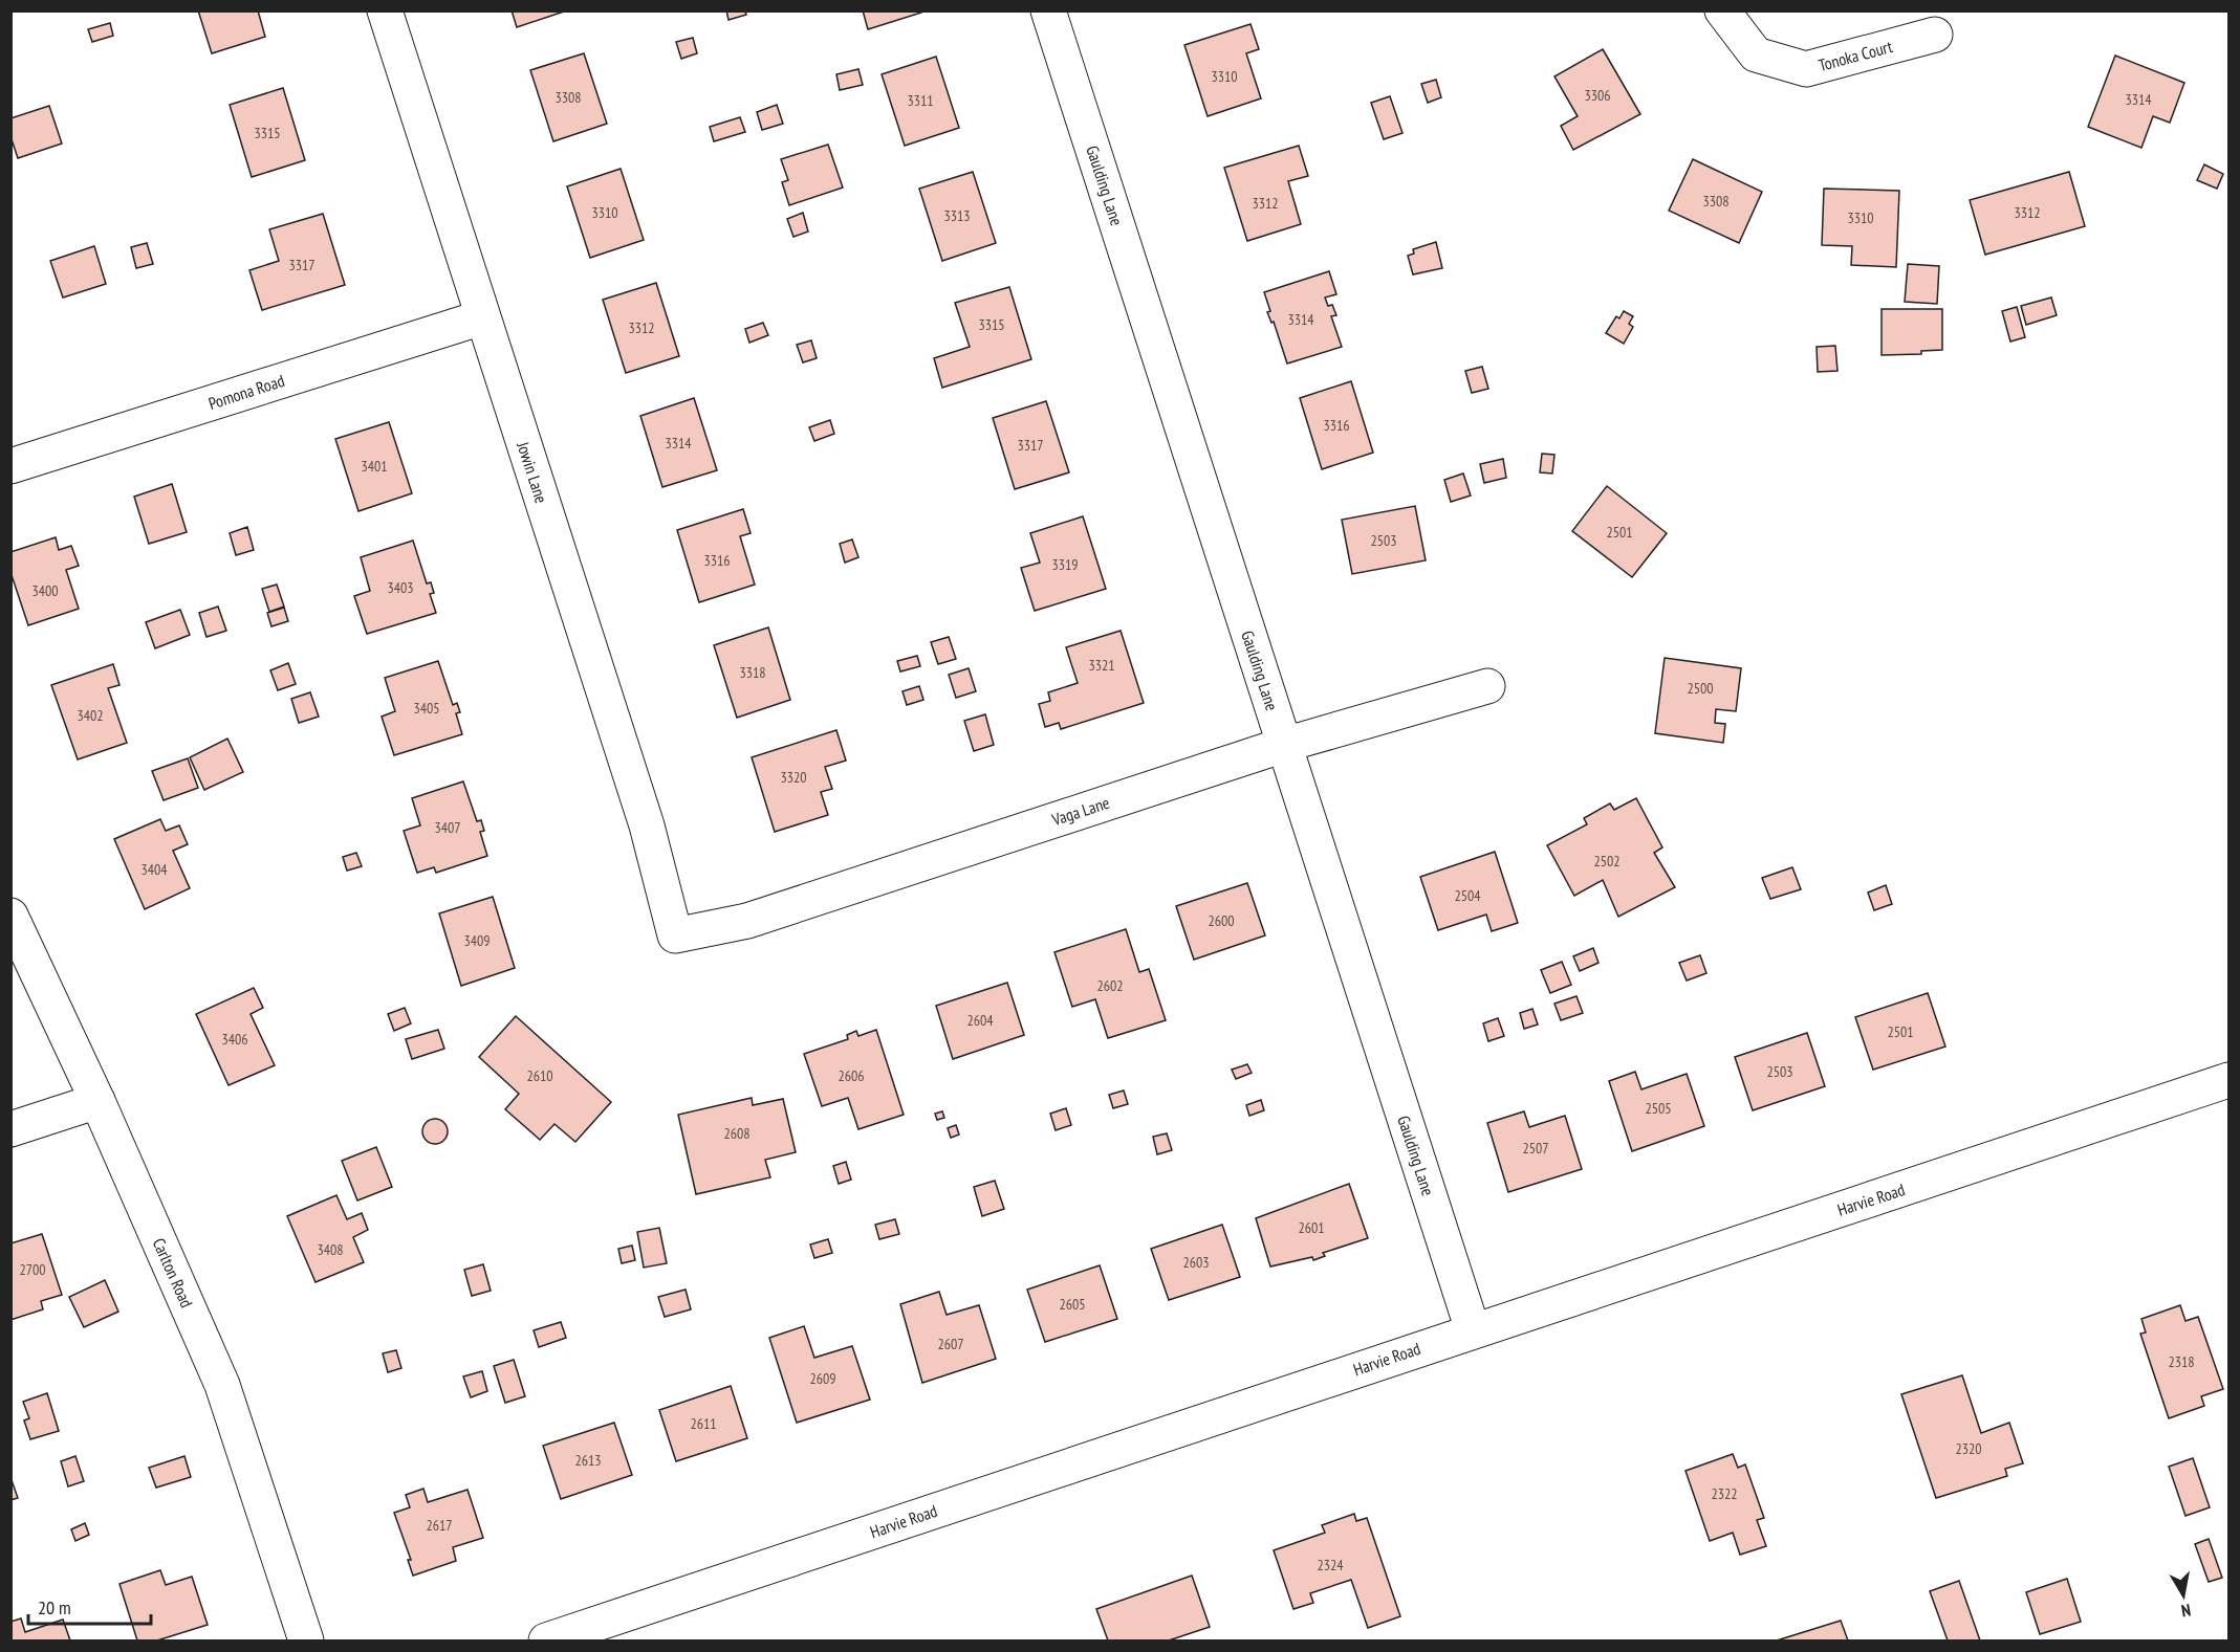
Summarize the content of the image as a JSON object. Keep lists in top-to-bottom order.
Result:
{
  "streets": {
    "street": [
      "Tonoka Court",
      "Gaulding Lane",
      "Pomona Road",
      "Jowin Lane",
      "Vaga Lane",
      "Harvie Road",
      "Carlton Road"
    ]
  },
  "crossings": [
    ["Gaulding Lane", "Vaga Lane"],
    ["Gaulding Lane", "Harvie Road"],
    ["Pomona Road", "Jowin Lane"],
    ["Jowin Lane", "Vaga Lane"]
  ],
  "house_numbers": [
    "3310",
    "3306",
    "3308",
    "3314",
    "3311",
    "3315",
    "3308",
    "3312",
    "3310",
    "3312",
    "3313",
    "3310",
    "3317",
    "3314",
    "3315",
    "3312",
    "3316",
    "3314",
    "3317",
    "3401",
    "2501",
    "2503",
    "3316",
    "3319",
    "3403",
    "3400",
    "3321",
    "3318",
    "2500",
    "3405",
    "3402",
    "3320",
    "3407",
    "2502",
    "3404",
    "2504",
    "2600",
    "3409",
    "2602",
    "2604",
    "2501",
    "3406",
    "2503",
    "2610",
    "2606",
    "2505",
    "2608",
    "2507",
    "2601",
    "3408",
    "2603",
    "2700",
    "2605",
    "2607",
    "2318",
    "2609",
    "2611",
    "2320",
    "2613",
    "2322",
    "2617",
    "2324"
  ],
  "scale_bar": "20 m",
  "north": "bottom"
}
